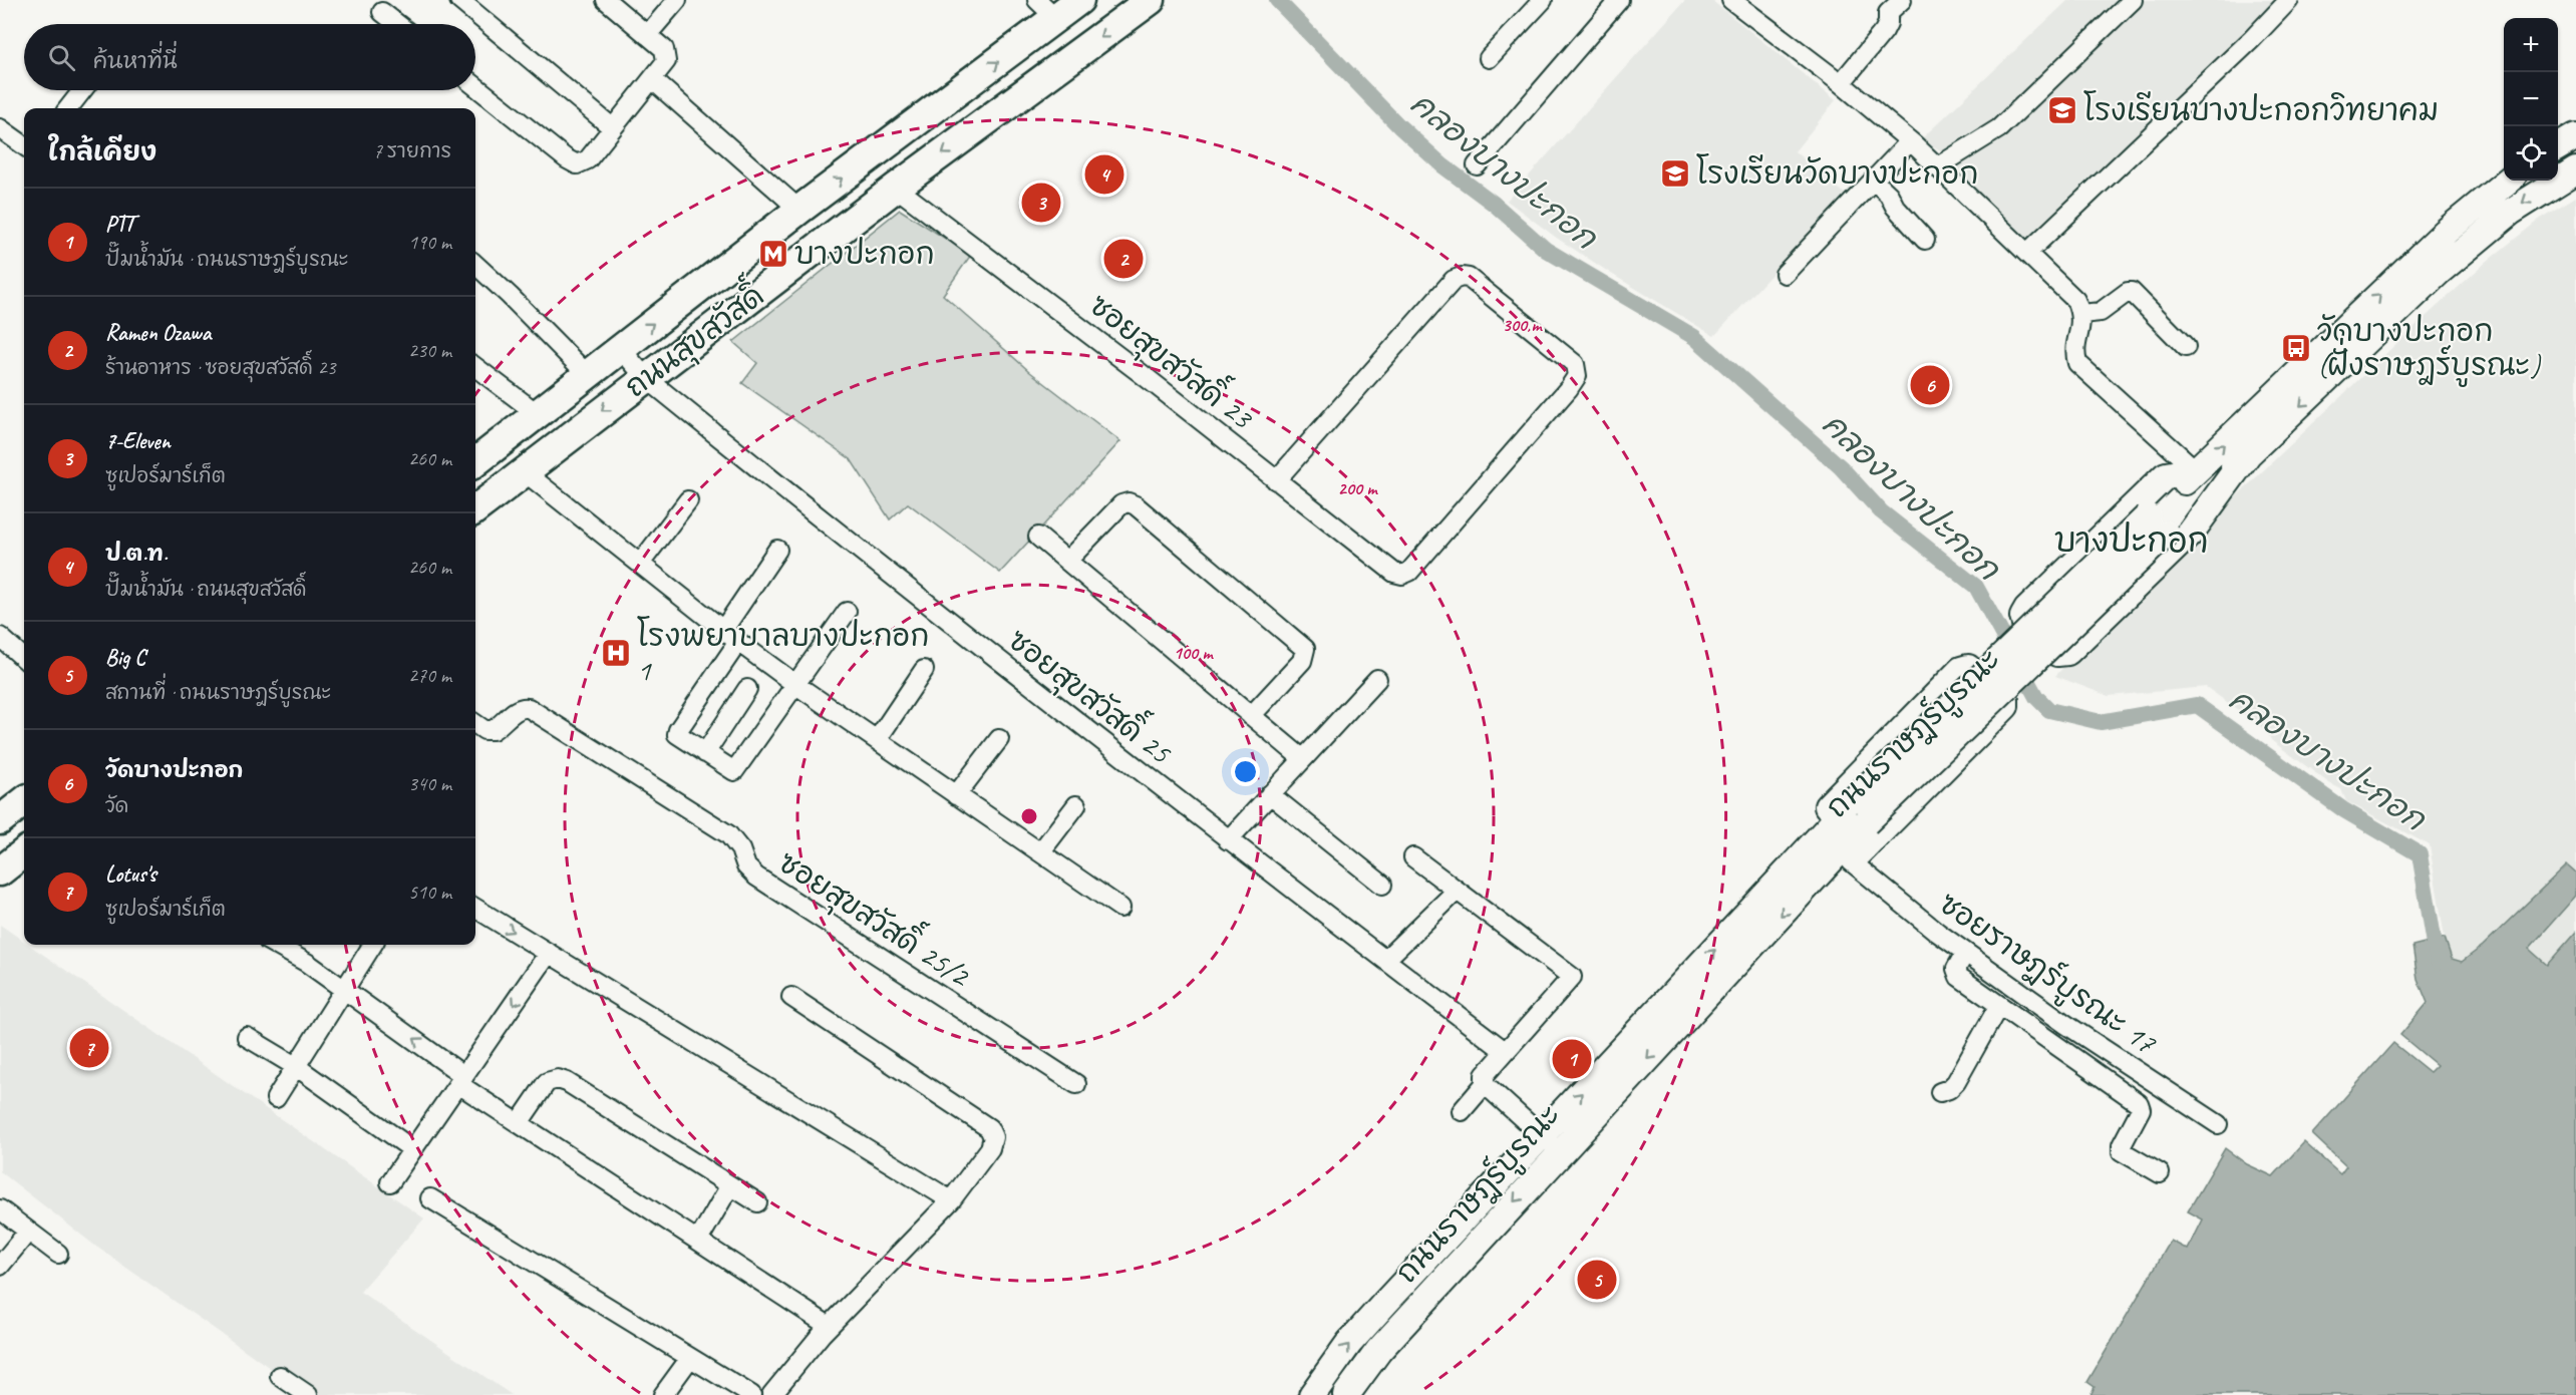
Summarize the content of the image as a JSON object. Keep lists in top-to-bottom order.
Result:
{
  "streets": {
    "main road": ["ถนนสุขสวัสดิ์", "ถนนราษฎร์บูรณะ"],
    "street": [
      "ซอยสุขสวัสดิ์ 23",
      "ซอยสุขสวัสดิ์ 25",
      "ซอยสุขสวัสดิ์ 25/2",
      "ซอยราษฎร์บูรณะ 17"
    ]
  },
  "crossings": [
    ["ถนนสุขสวัสดิ์", "ซอยสุขสวัสดิ์ 23"],
    ["ถนนสุขสวัสดิ์", "ซอยสุขสวัสดิ์ 25"]
  ],
  "districts": ["บางปะกอก"],
  "water": ["คลองบางปะกอก"],
  "places": {
    "school or university": ["โรงเรียนบางปะกอกวิทยาคม", "โรงเรียนวัดบางปะกอก"],
    "metro station": ["บางปะกอก"],
    "bus stop": ["วัดบางปะกอก (ฝั่งราษฎร์บูรณะ)"],
    "hospital": ["โรงพยาบาลบางปะกอก 1"]
  },
  "page": {
    "map_buttons": ["+", "−"],
    "search": "ค้นหาที่นี่",
    "heading": ["ใกล้เคียง", "7 รายการ"],
    "pins": [
      "4",
      "3",
      "2",
      "6",
      "7",
      "1",
      "5"
    ],
    "list": [
      {
        "mark": "1",
        "name": "PTT",
        "note": "ปั๊มน้ำมัน · ถนนราษฎร์บูรณะ",
        "value": "190 m"
      },
      {
        "mark": "2",
        "name": "Ramen Ozawa",
        "note": "ร้านอาหาร · ซอยสุขสวัสดิ์ 23",
        "value": "230 m"
      },
      {
        "mark": "3",
        "name": "7-Eleven",
        "note": "ซูเปอร์มาร์เก็ต",
        "value": "260 m"
      },
      {
        "mark": "4",
        "name": "ป.ต.ท.",
        "note": "ปั๊มน้ำมัน · ถนนสุขสวัสดิ์",
        "value": "260 m"
      },
      {
        "mark": "5",
        "name": "Big C",
        "note": "สถานที่ · ถนนราษฎร์บูรณะ",
        "value": "270 m"
      },
      {
        "mark": "6",
        "name": "วัดบางปะกอก",
        "note": "วัด",
        "value": "340 m"
      },
      {
        "mark": "7",
        "name": "Lotus's",
        "note": "ซูเปอร์มาร์เก็ต",
        "value": "510 m"
      }
    ]
  },
  "rings": ["300 m", "200 m", "100 m"]
}
